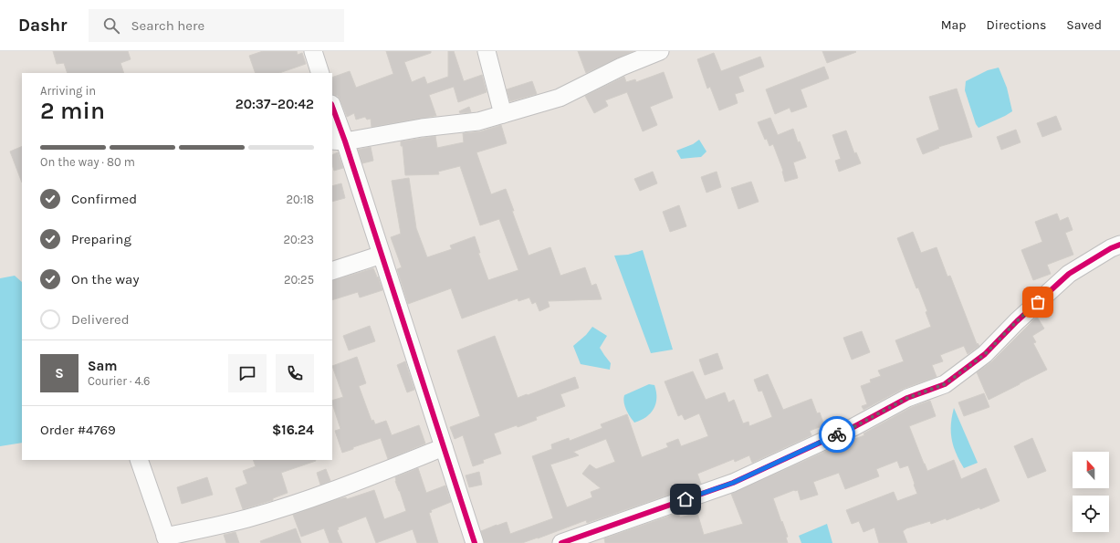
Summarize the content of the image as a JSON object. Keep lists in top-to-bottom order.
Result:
{
  "north": "top",
  "page": {
    "header": "Dashr",
    "search": "Search here",
    "nav": ["Map", "Directions", "Saved"],
    "heading": ["2 min", "Arriving in", "20:37–20:42"],
    "panel": [
      "Sam",
      "Courier · 4.6",
      "Order #4769",
      "$16.24"
    ],
    "bar": "On the way · 80 m",
    "list": [
      ["Confirmed", "20:18"],
      ["Preparing", "20:23"],
      ["On the way", "20:25"],
      "Delivered"
    ],
    "round": "S"
  }
}
